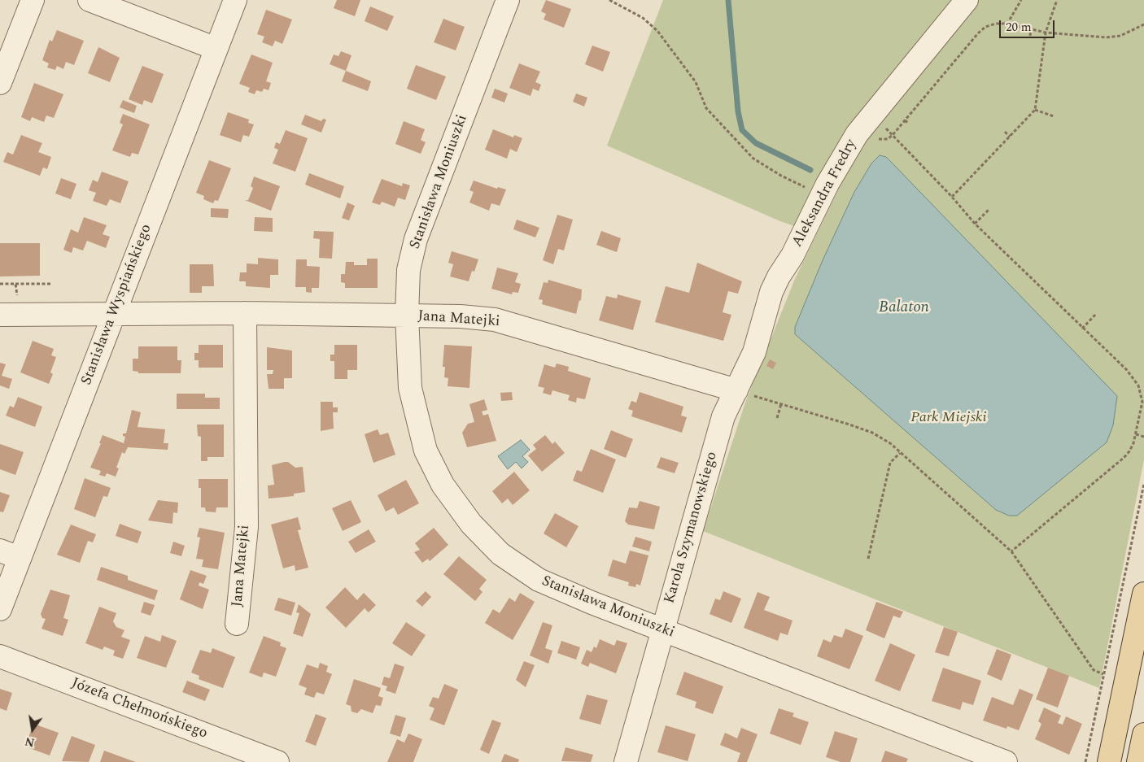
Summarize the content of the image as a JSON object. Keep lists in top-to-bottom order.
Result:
{
  "streets": {
    "street": [
      "Stanisława Moniuszki",
      "Aleksandra Fredry",
      "Stanisława Wyspiańskiego",
      "Jana Matejki",
      "Karola Szymanowskiego",
      "Józefa Chełmońskiego"
    ]
  },
  "crossings": [
    ["Stanisława Moniuszki", "Jana Matejki"],
    ["Stanisława Moniuszki", "Karola Szymanowskiego"],
    ["Aleksandra Fredry", "Jana Matejki"],
    ["Aleksandra Fredry", "Karola Szymanowskiego"],
    ["Stanisława Wyspiańskiego", "Jana Matejki"],
    ["Jana Matejki", "Karola Szymanowskiego"]
  ],
  "water": ["Balaton"],
  "parks": ["Park Miejski"],
  "scale_bar": "20 m",
  "north": "bottom"
}
